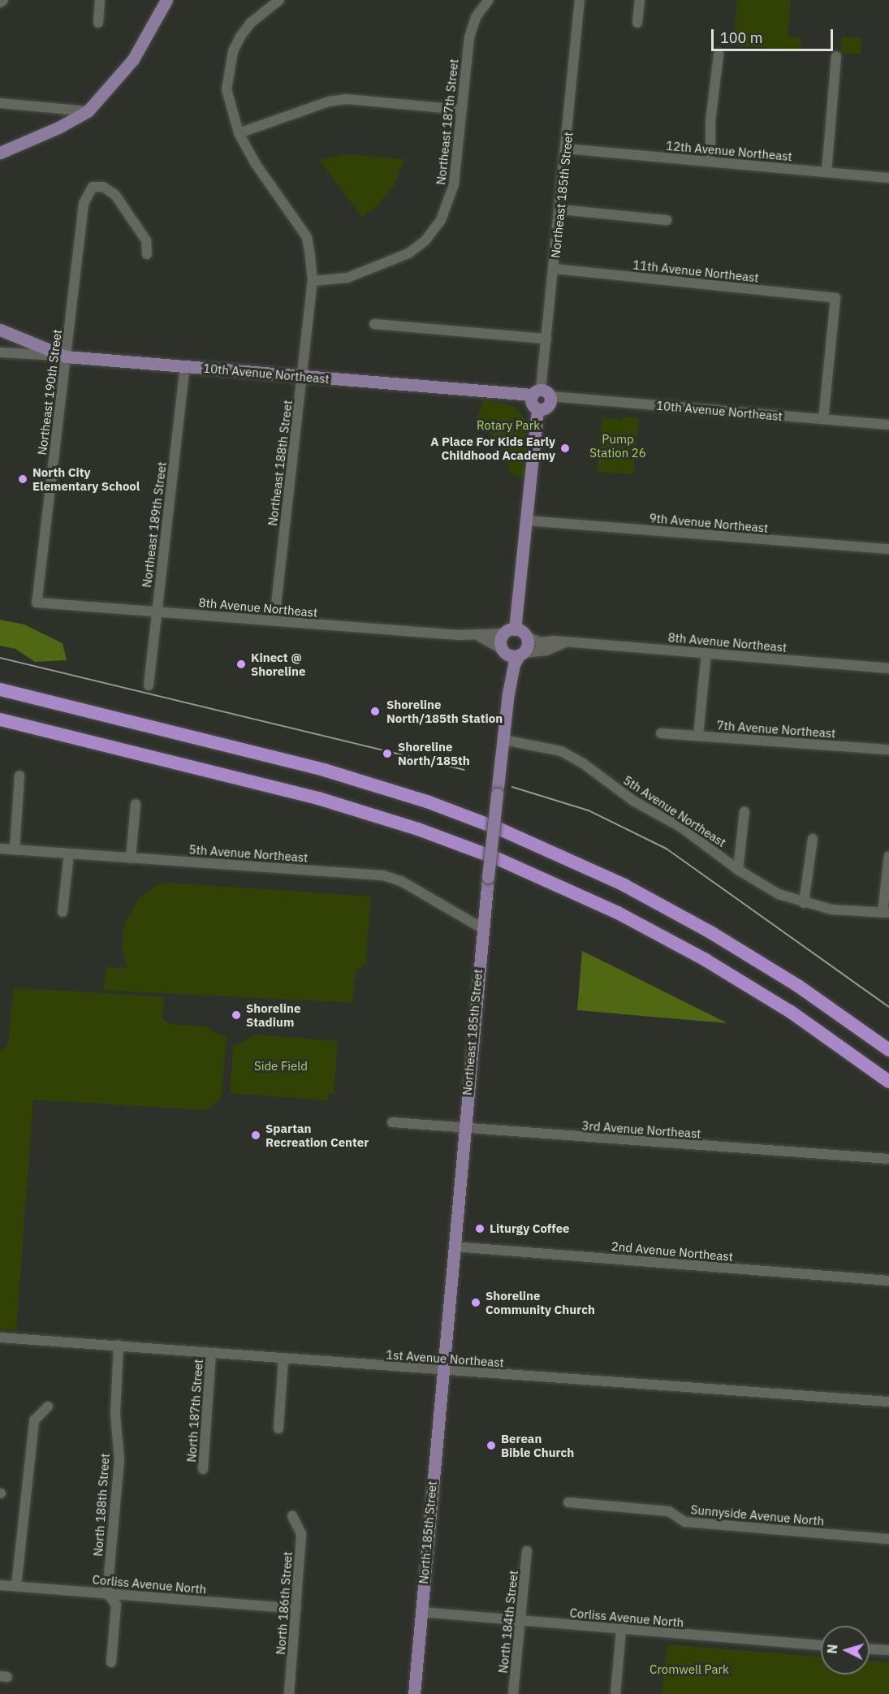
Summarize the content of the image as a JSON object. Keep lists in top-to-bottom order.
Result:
{
  "streets": {
    "main road": ["Northeast 185th Street", "10th Avenue Northeast", "North 185th Street"],
    "street": [
      "Northeast 187th Street",
      "12th Avenue Northeast",
      "11th Avenue Northeast",
      "Northeast 190th Street",
      "Northeast 188th Street",
      "9th Avenue Northeast",
      "Northeast 189th Street",
      "8th Avenue Northeast",
      "7th Avenue Northeast",
      "5th Avenue Northeast",
      "3rd Avenue Northeast",
      "2nd Avenue Northeast",
      "1st Avenue Northeast",
      "North 187th Street",
      "North 188th Street",
      "Sunnyside Avenue North",
      "Corliss Avenue North",
      "North 186th Street",
      "North 184th Street"
    ]
  },
  "crossings": [
    ["Northeast 187th Street", "Northeast 188th Street"],
    ["12th Avenue Northeast", "Northeast 185th Street"],
    ["Northeast 185th Street", "11th Avenue Northeast"],
    ["Northeast 185th Street", "10th Avenue Northeast"],
    ["Northeast 185th Street", "8th Avenue Northeast"],
    ["Northeast 185th Street", "5th Avenue Northeast"],
    ["Northeast 185th Street", "3rd Avenue Northeast"],
    ["Northeast 185th Street", "2nd Avenue Northeast"],
    ["Northeast 185th Street", "1st Avenue Northeast"],
    ["Northeast 185th Street", "North 185th Street"],
    ["11th Avenue Northeast", "10th Avenue Northeast"],
    ["10th Avenue Northeast", "Northeast 190th Street"],
    ["10th Avenue Northeast", "Northeast 188th Street"],
    ["10th Avenue Northeast", "Northeast 189th Street"],
    ["Northeast 190th Street", "8th Avenue Northeast"],
    ["Northeast 188th Street", "8th Avenue Northeast"],
    ["Northeast 189th Street", "8th Avenue Northeast"],
    ["1st Avenue Northeast", "North 187th Street"],
    ["1st Avenue Northeast", "North 188th Street"],
    ["1st Avenue Northeast", "North 185th Street"],
    ["North 188th Street", "Corliss Avenue North"],
    ["North 185th Street", "Corliss Avenue North"],
    ["Corliss Avenue North", "North 186th Street"],
    ["Corliss Avenue North", "North 184th Street"]
  ],
  "parks": [
    "Rotary Park",
    "Pump Station 26",
    "Side Field",
    "Cromwell Park"
  ],
  "places": [
    "A Place For Kids Early Childhood Academy",
    "North City Elementary School",
    "Kinect @ Shoreline",
    "Shoreline North/185th Station",
    "Shoreline North/185th",
    "Shoreline Stadium",
    "Spartan Recreation Center",
    "Liturgy Coffee",
    "Shoreline Community Church",
    "Berean Bible Church"
  ],
  "scale_bar": "100 m",
  "north": "left"
}
